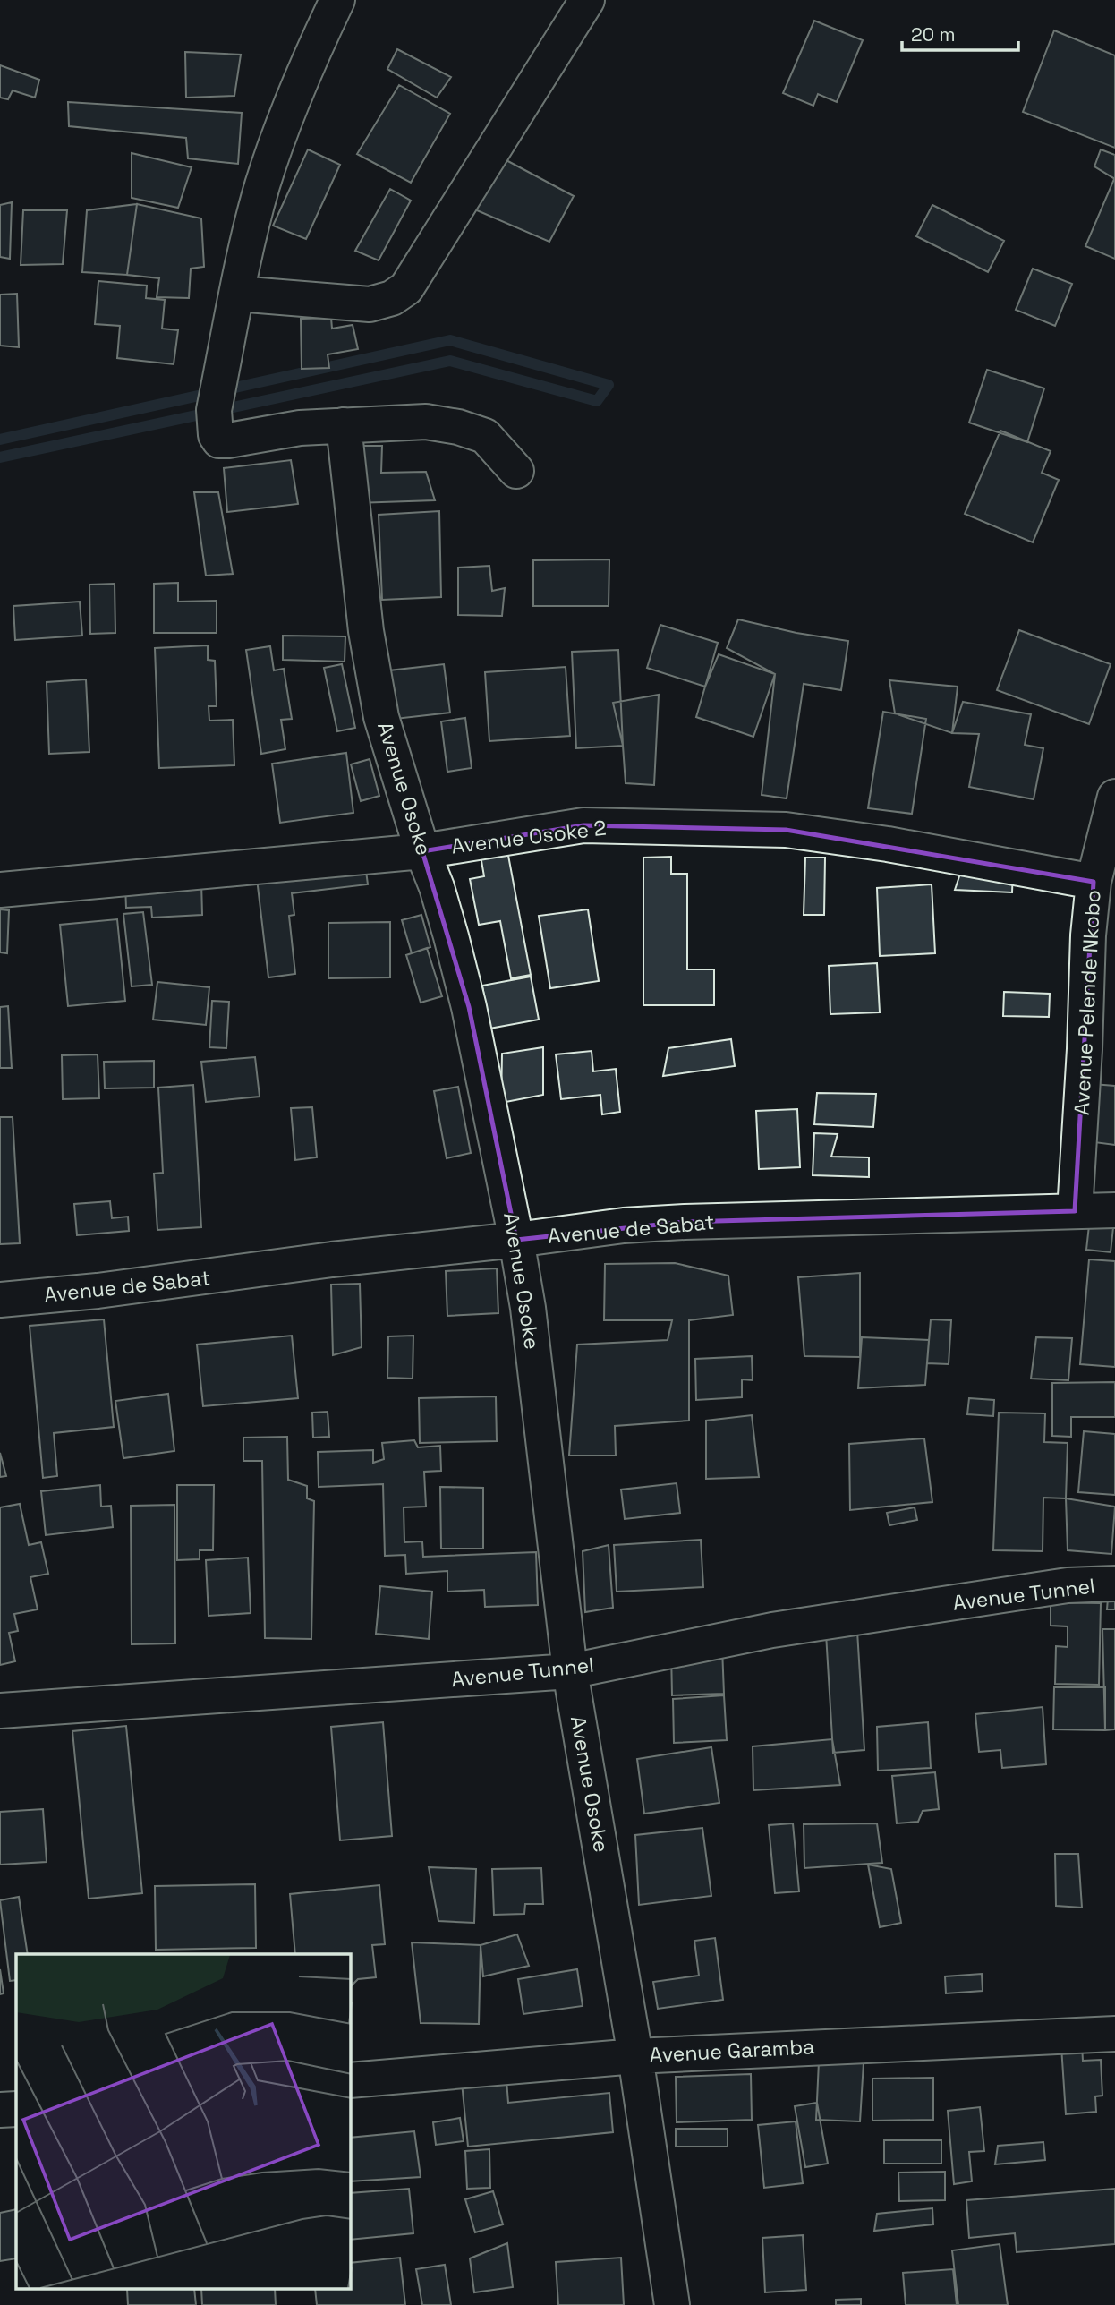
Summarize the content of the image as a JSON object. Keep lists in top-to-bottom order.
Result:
{
  "streets": {
    "street": [
      "Avenue Osoke",
      "Avenue Osoke 2",
      "Avenue Pelende Nkobo",
      "Avenue de Sabat",
      "Avenue Tunnel",
      "Avenue Garamba"
    ]
  },
  "crossings": [
    ["Avenue Osoke", "Avenue Osoke 2"],
    ["Avenue Osoke", "Avenue de Sabat"],
    ["Avenue Osoke", "Avenue Tunnel"],
    ["Avenue Osoke", "Avenue Garamba"],
    ["Avenue Osoke 2", "Avenue Pelende Nkobo"],
    ["Avenue Pelende Nkobo", "Avenue de Sabat"]
  ],
  "scale_bar": "20 m"
}
